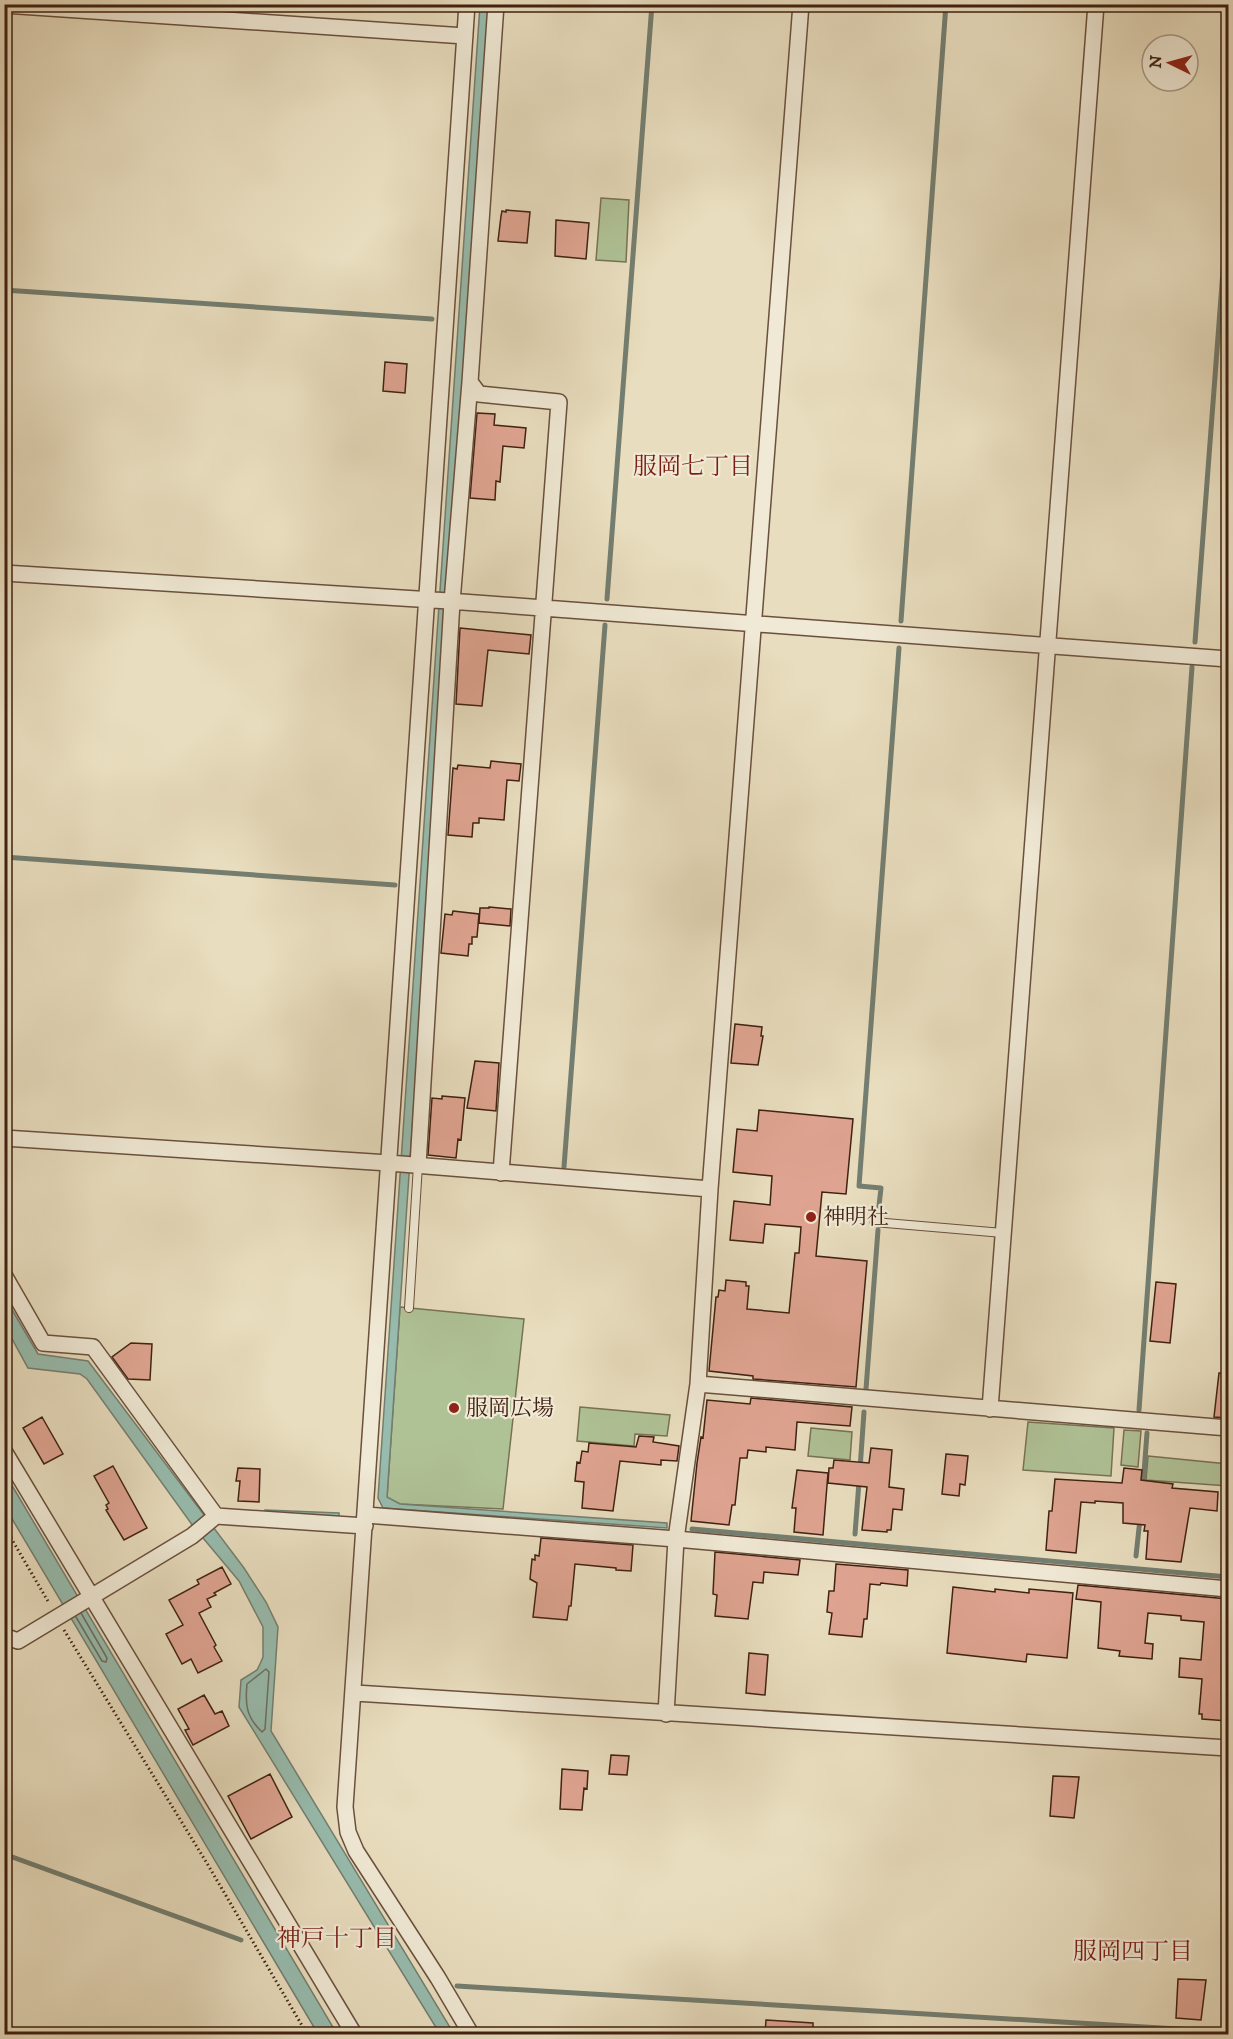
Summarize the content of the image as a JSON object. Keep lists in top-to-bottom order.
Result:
{
  "districts": ["服岡七丁目", "神戸十丁目", "服岡四丁目"],
  "places": ["神明社", "服岡広場"],
  "north": "left"
}
